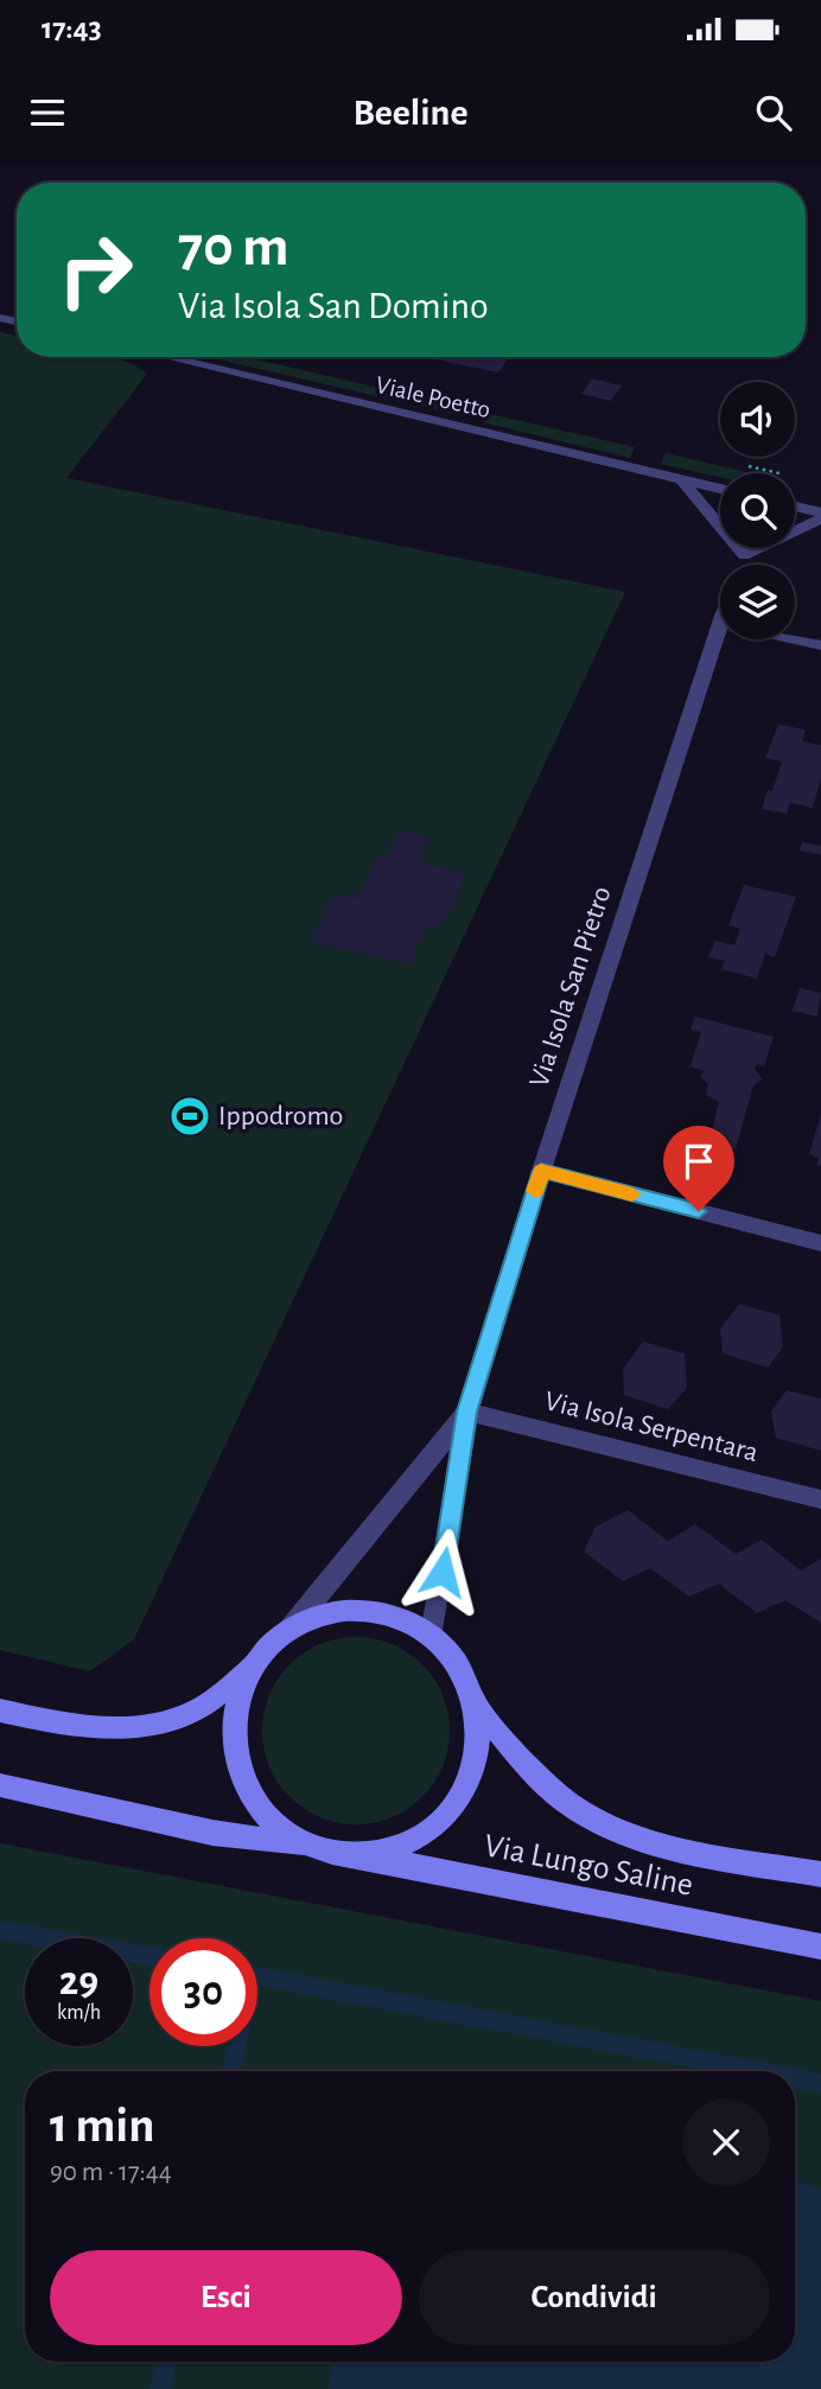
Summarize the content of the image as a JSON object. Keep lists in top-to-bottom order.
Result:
{
  "streets": {
    "main road": ["Via Lungo Saline"],
    "street": ["Viale Poetto", "Via Isola San Pietro", "Via Isola Serpentara"]
  },
  "crossings": [
    ["Via Isola San Pietro", "Via Isola Serpentara"],
    ["Via Isola San Pietro", "Via Lungo Saline"]
  ],
  "places": {
    "sports": ["Ippodromo"]
  },
  "page": {
    "status": "17:43",
    "header": "Beeline",
    "turn": ["70 m", "Via Isola San Domino"],
    "speed": "29 km/h",
    "limit": "30",
    "heading": ["1 min", "90 m · 17:44"],
    "buttons": ["Esci", "Condividi"]
  }
}
